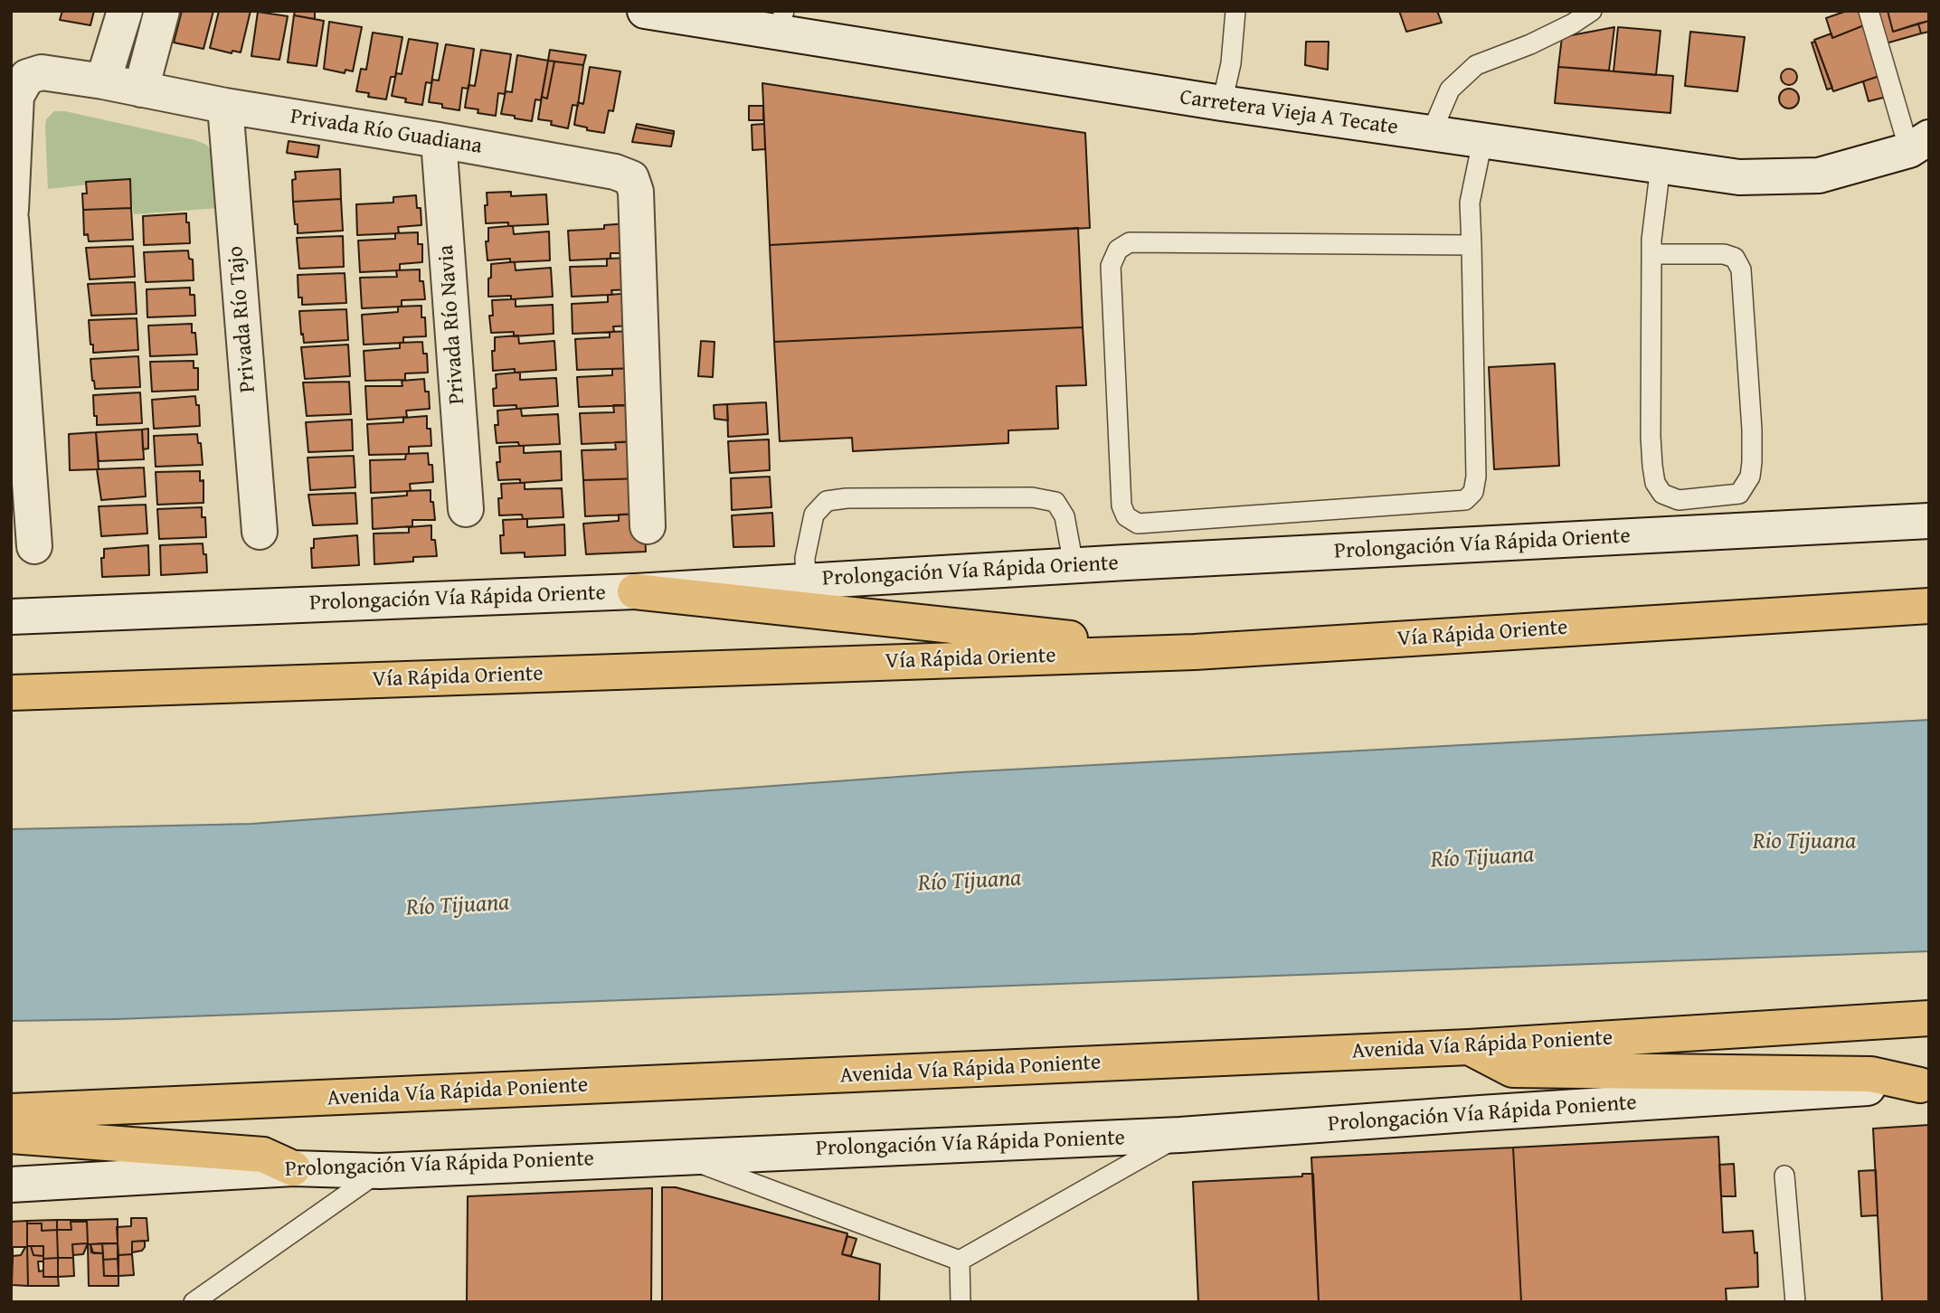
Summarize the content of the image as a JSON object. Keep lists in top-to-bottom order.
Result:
{
  "streets": {
    "highway": ["Vía Rápida Oriente", "Avenida Vía Rápida Poniente"],
    "main road": [
      "Carretera Vieja A Tecate",
      "Privada Río Guadiana",
      "Privada Río Tajo",
      "Privada Río Navia",
      "Prolongación Vía Rápida Oriente",
      "Prolongación Vía Rápida Poniente"
    ]
  },
  "crossings": [
    ["Privada Río Guadiana", "Privada Río Tajo"],
    ["Privada Río Guadiana", "Privada Río Navia"]
  ],
  "water": ["Rio Tijuana", "Río Tijuana"]
}
